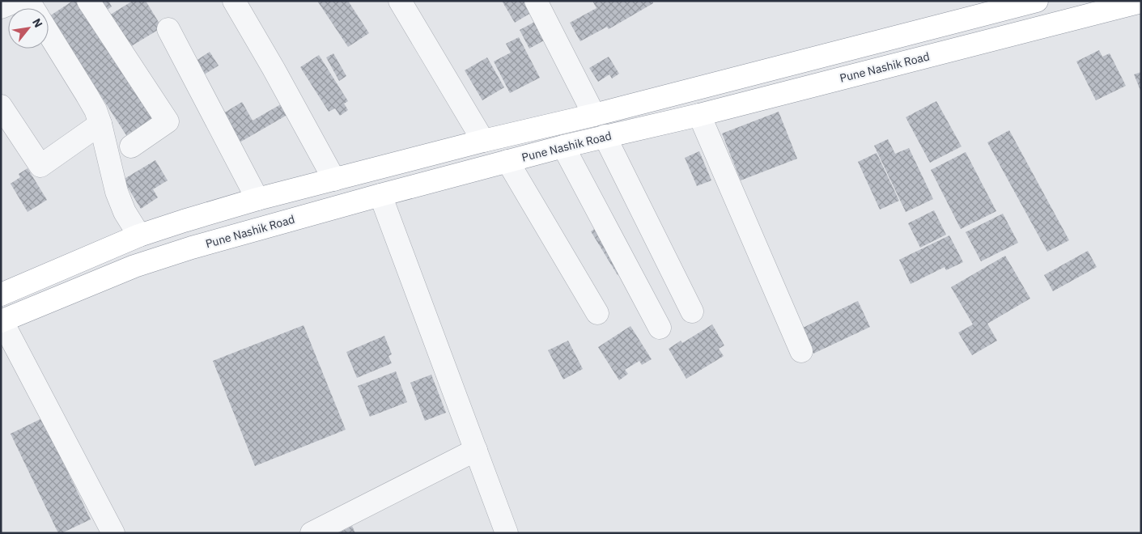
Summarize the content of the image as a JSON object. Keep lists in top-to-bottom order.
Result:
{
  "streets": {
    "highway": ["Pune Nashik Road"]
  },
  "north": "top right"
}
